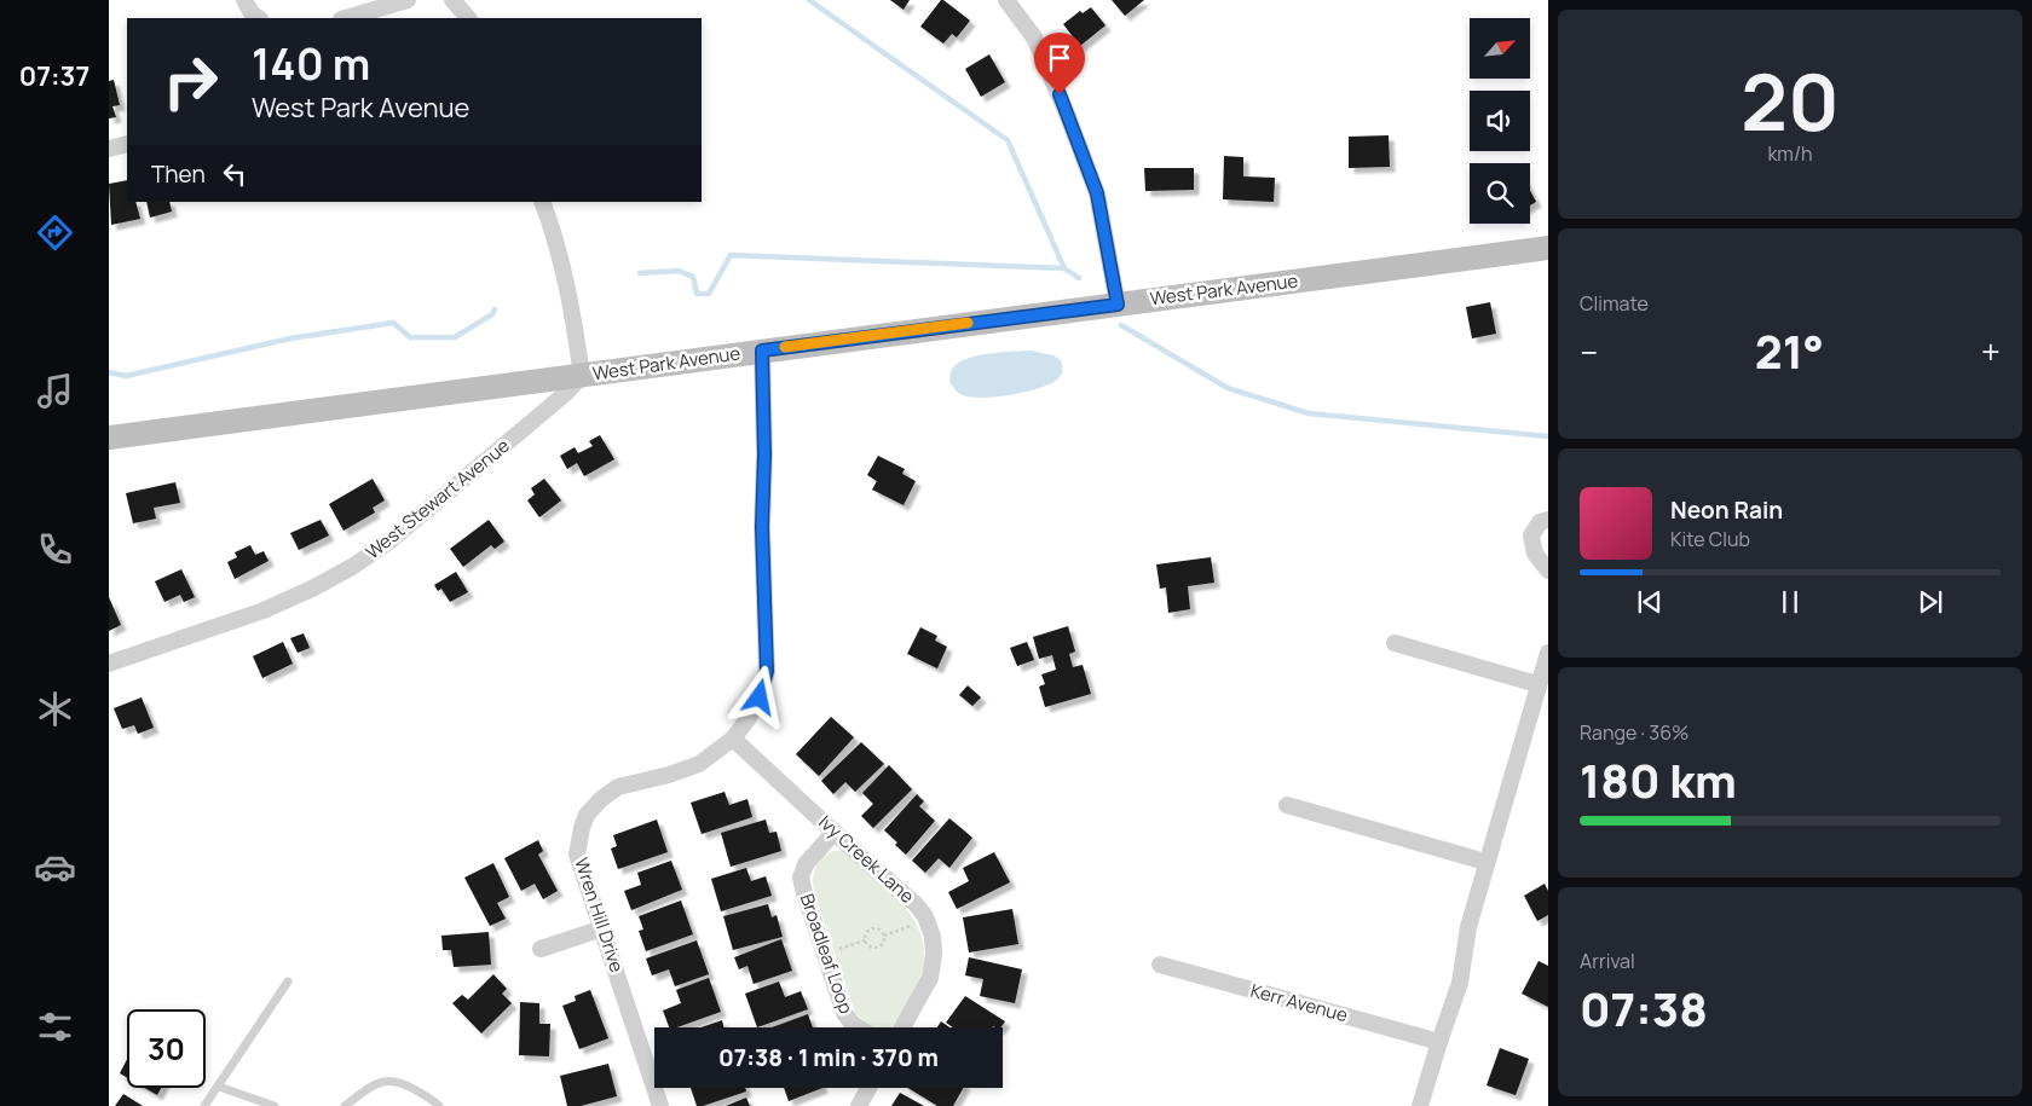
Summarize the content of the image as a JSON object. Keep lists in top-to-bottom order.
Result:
{
  "streets": {
    "main road": ["West Park Avenue"],
    "street": [
      "West Stewart Avenue",
      "Ivy Creek Lane",
      "Wren Hill Drive",
      "Broadleaf Loop",
      "Kerr Avenue"
    ]
  },
  "crossings": [
    ["West Park Avenue", "West Stewart Avenue"],
    ["West Park Avenue", "Wren Hill Drive"],
    ["Ivy Creek Lane", "Wren Hill Drive"],
    ["Ivy Creek Lane", "Broadleaf Loop"]
  ],
  "north": "top right",
  "page": {
    "tabs": "07:37",
    "tile": [
      ["20", "km/h"],
      "Climate",
      ["Range · 36%", "180 km"],
      ["Arrival", "07:38"]
    ],
    "turn": ["140 m", "West Park Avenue"],
    "then": "Then",
    "heat": ["−", "21°", "+"],
    "song": ["Neon Rain", "Kite Club"],
    "limit": "30",
    "trip": "07:38 · 1 min · 370 m"
  }
}
